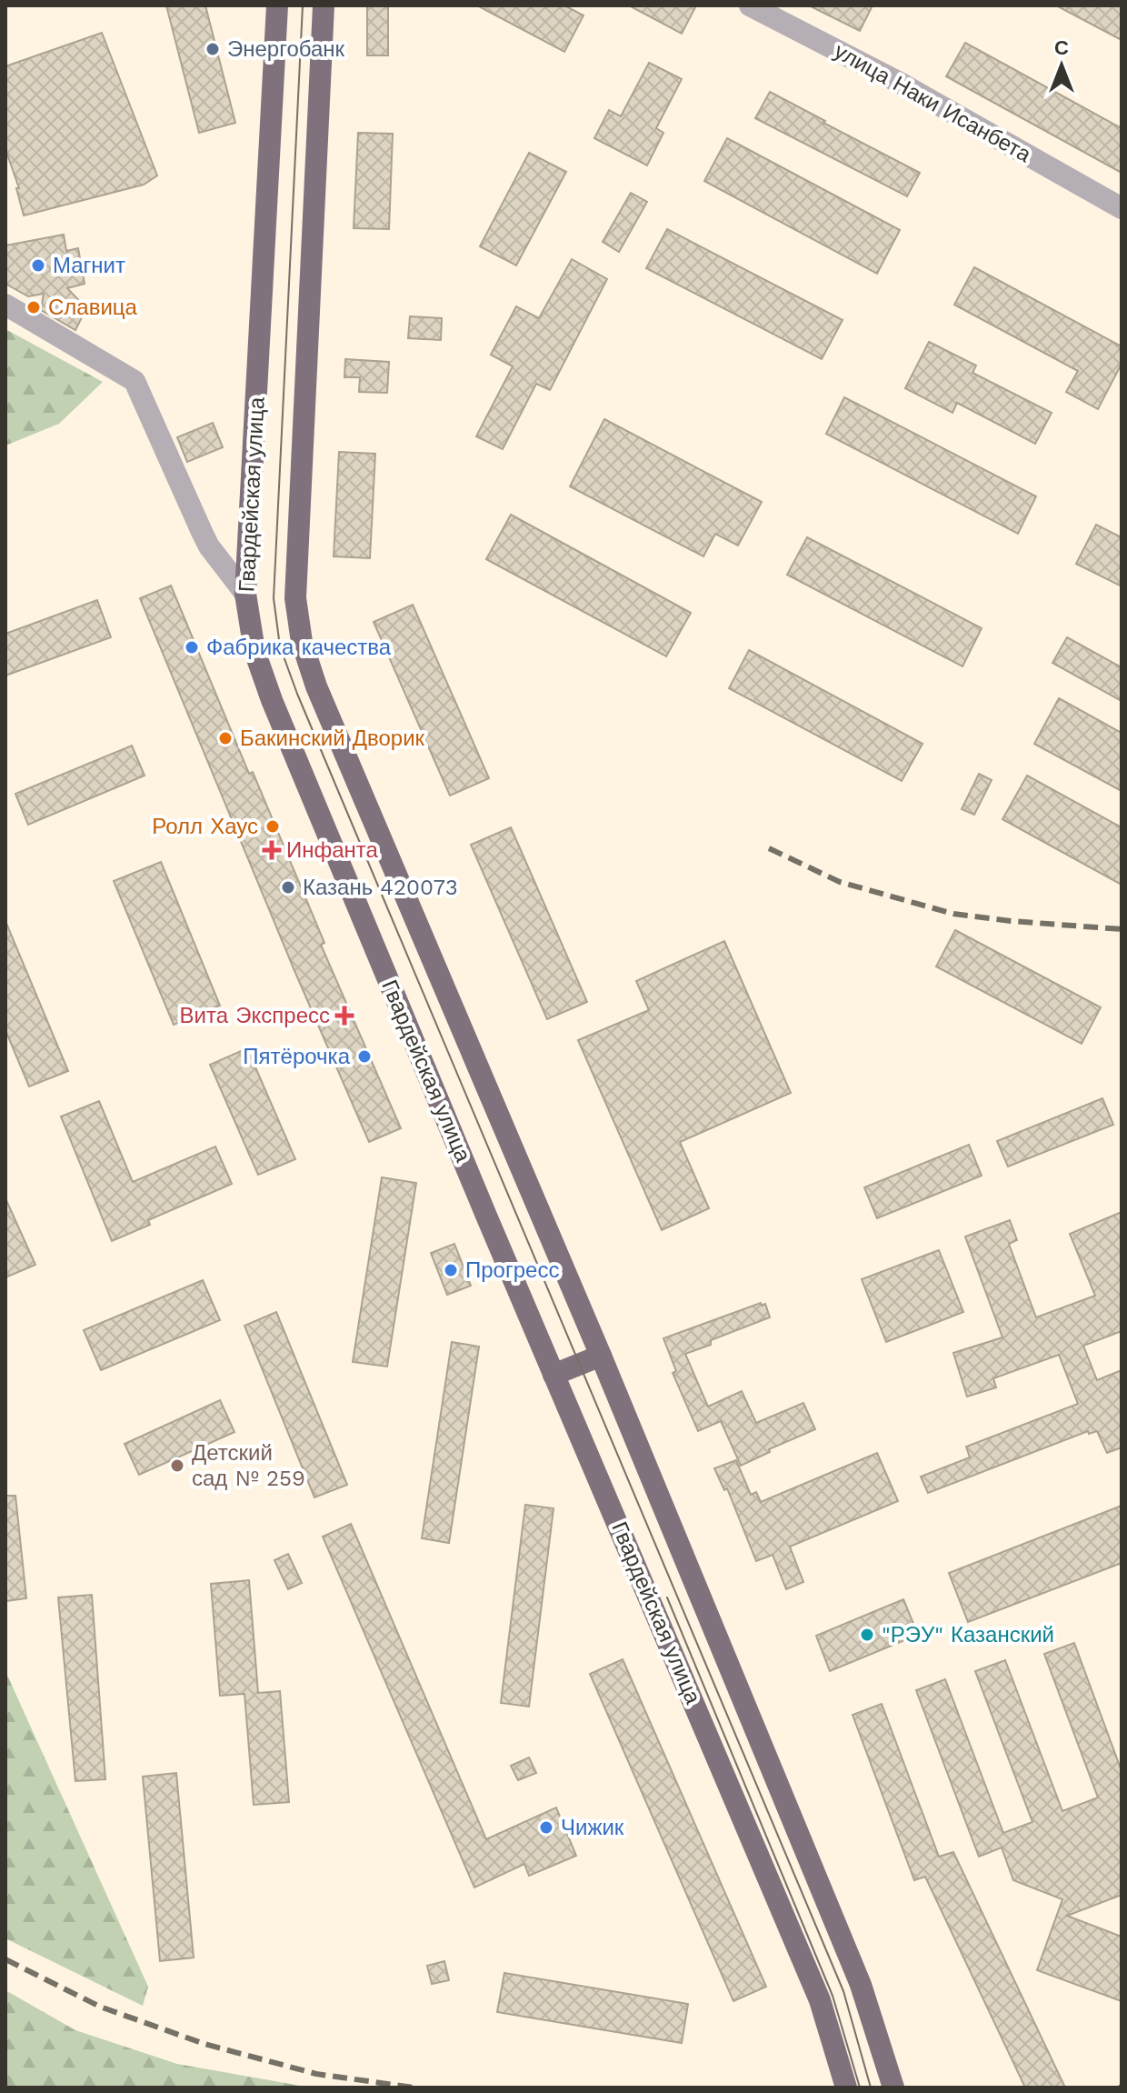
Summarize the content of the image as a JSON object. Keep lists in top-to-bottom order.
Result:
{
  "streets": {
    "main road": ["Гвардейская улица"],
    "street": ["улица Наки Исанбета"]
  },
  "places": {
    "other": [
      "Энергобанк",
      "Магнит",
      "Славица",
      "Фабрика качества",
      "Бакинский Дворик",
      "Ролл Хаус",
      "Казань 420073",
      "Пятёрочка",
      "Прогресс",
      "Детский сад № 259",
      "\"РЭУ\" Казанский",
      "Чижик"
    ],
    "health": ["Инфанта", "Вита Экспресс"]
  },
  "north": "top"
}
